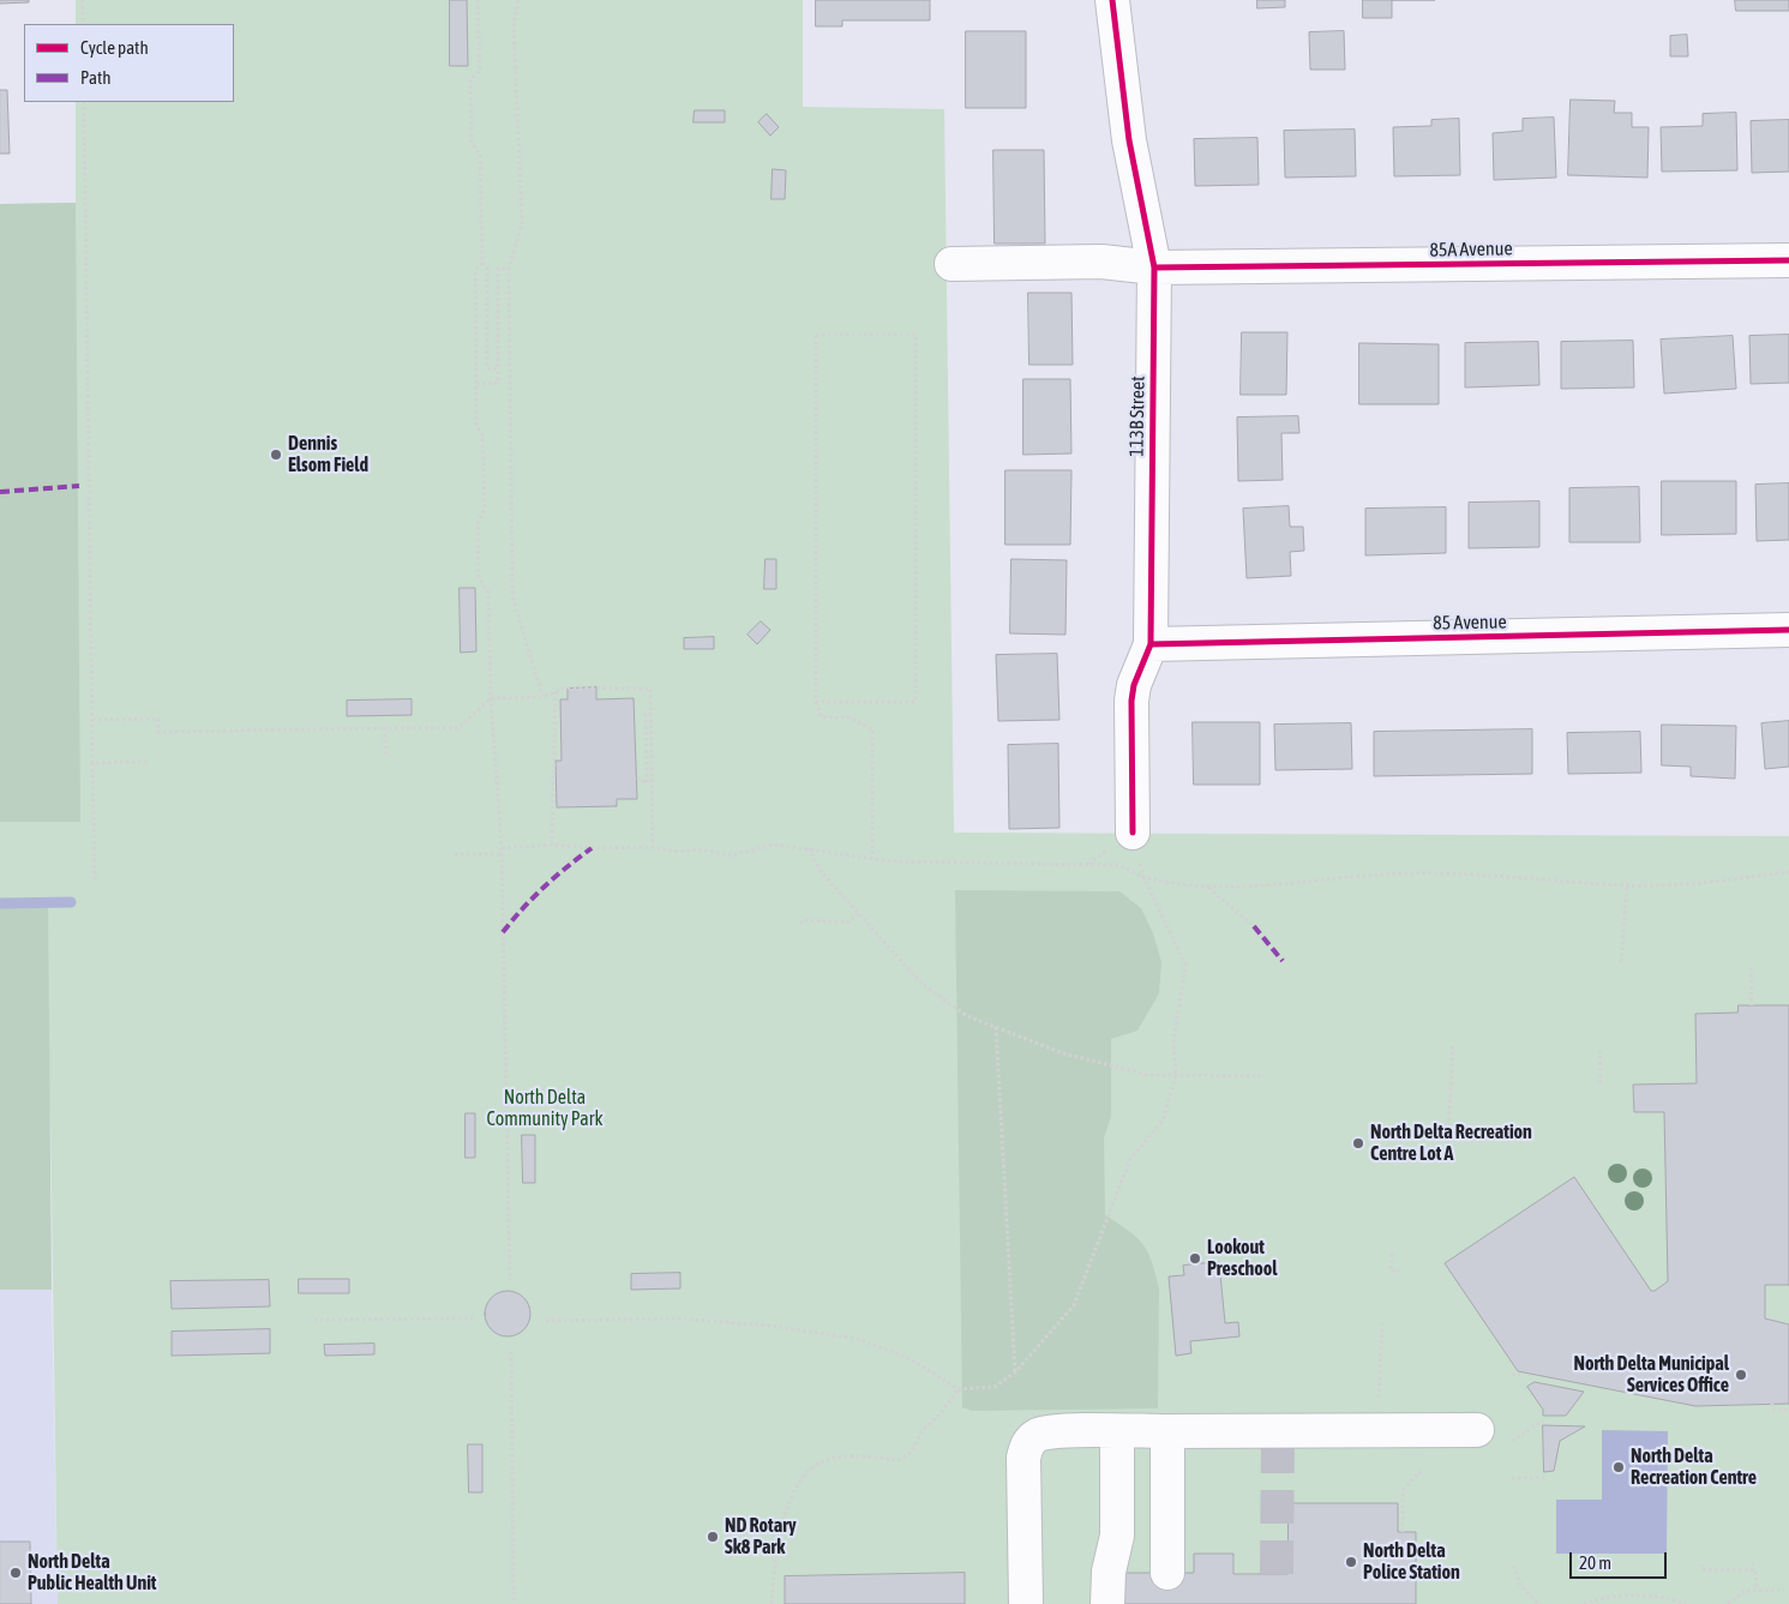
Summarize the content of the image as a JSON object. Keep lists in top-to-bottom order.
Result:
{
  "streets": {
    "street": ["85A Avenue", "113B Street", "85 Avenue"]
  },
  "crossings": [
    ["85A Avenue", "113B Street"],
    ["113B Street", "85 Avenue"]
  ],
  "parks": ["North Delta Community Park"],
  "places": [
    "Dennis Elsom Field",
    "North Delta Recreation Centre Lot A",
    "Lookout Preschool",
    "North Delta Municipal Services Office",
    "North Delta Recreation Centre",
    "ND Rotary Sk8 Park",
    "North Delta Police Station",
    "North Delta Public Health Unit"
  ],
  "legend": ["Cycle path", "Path"],
  "scale_bar": "20 m"
}
